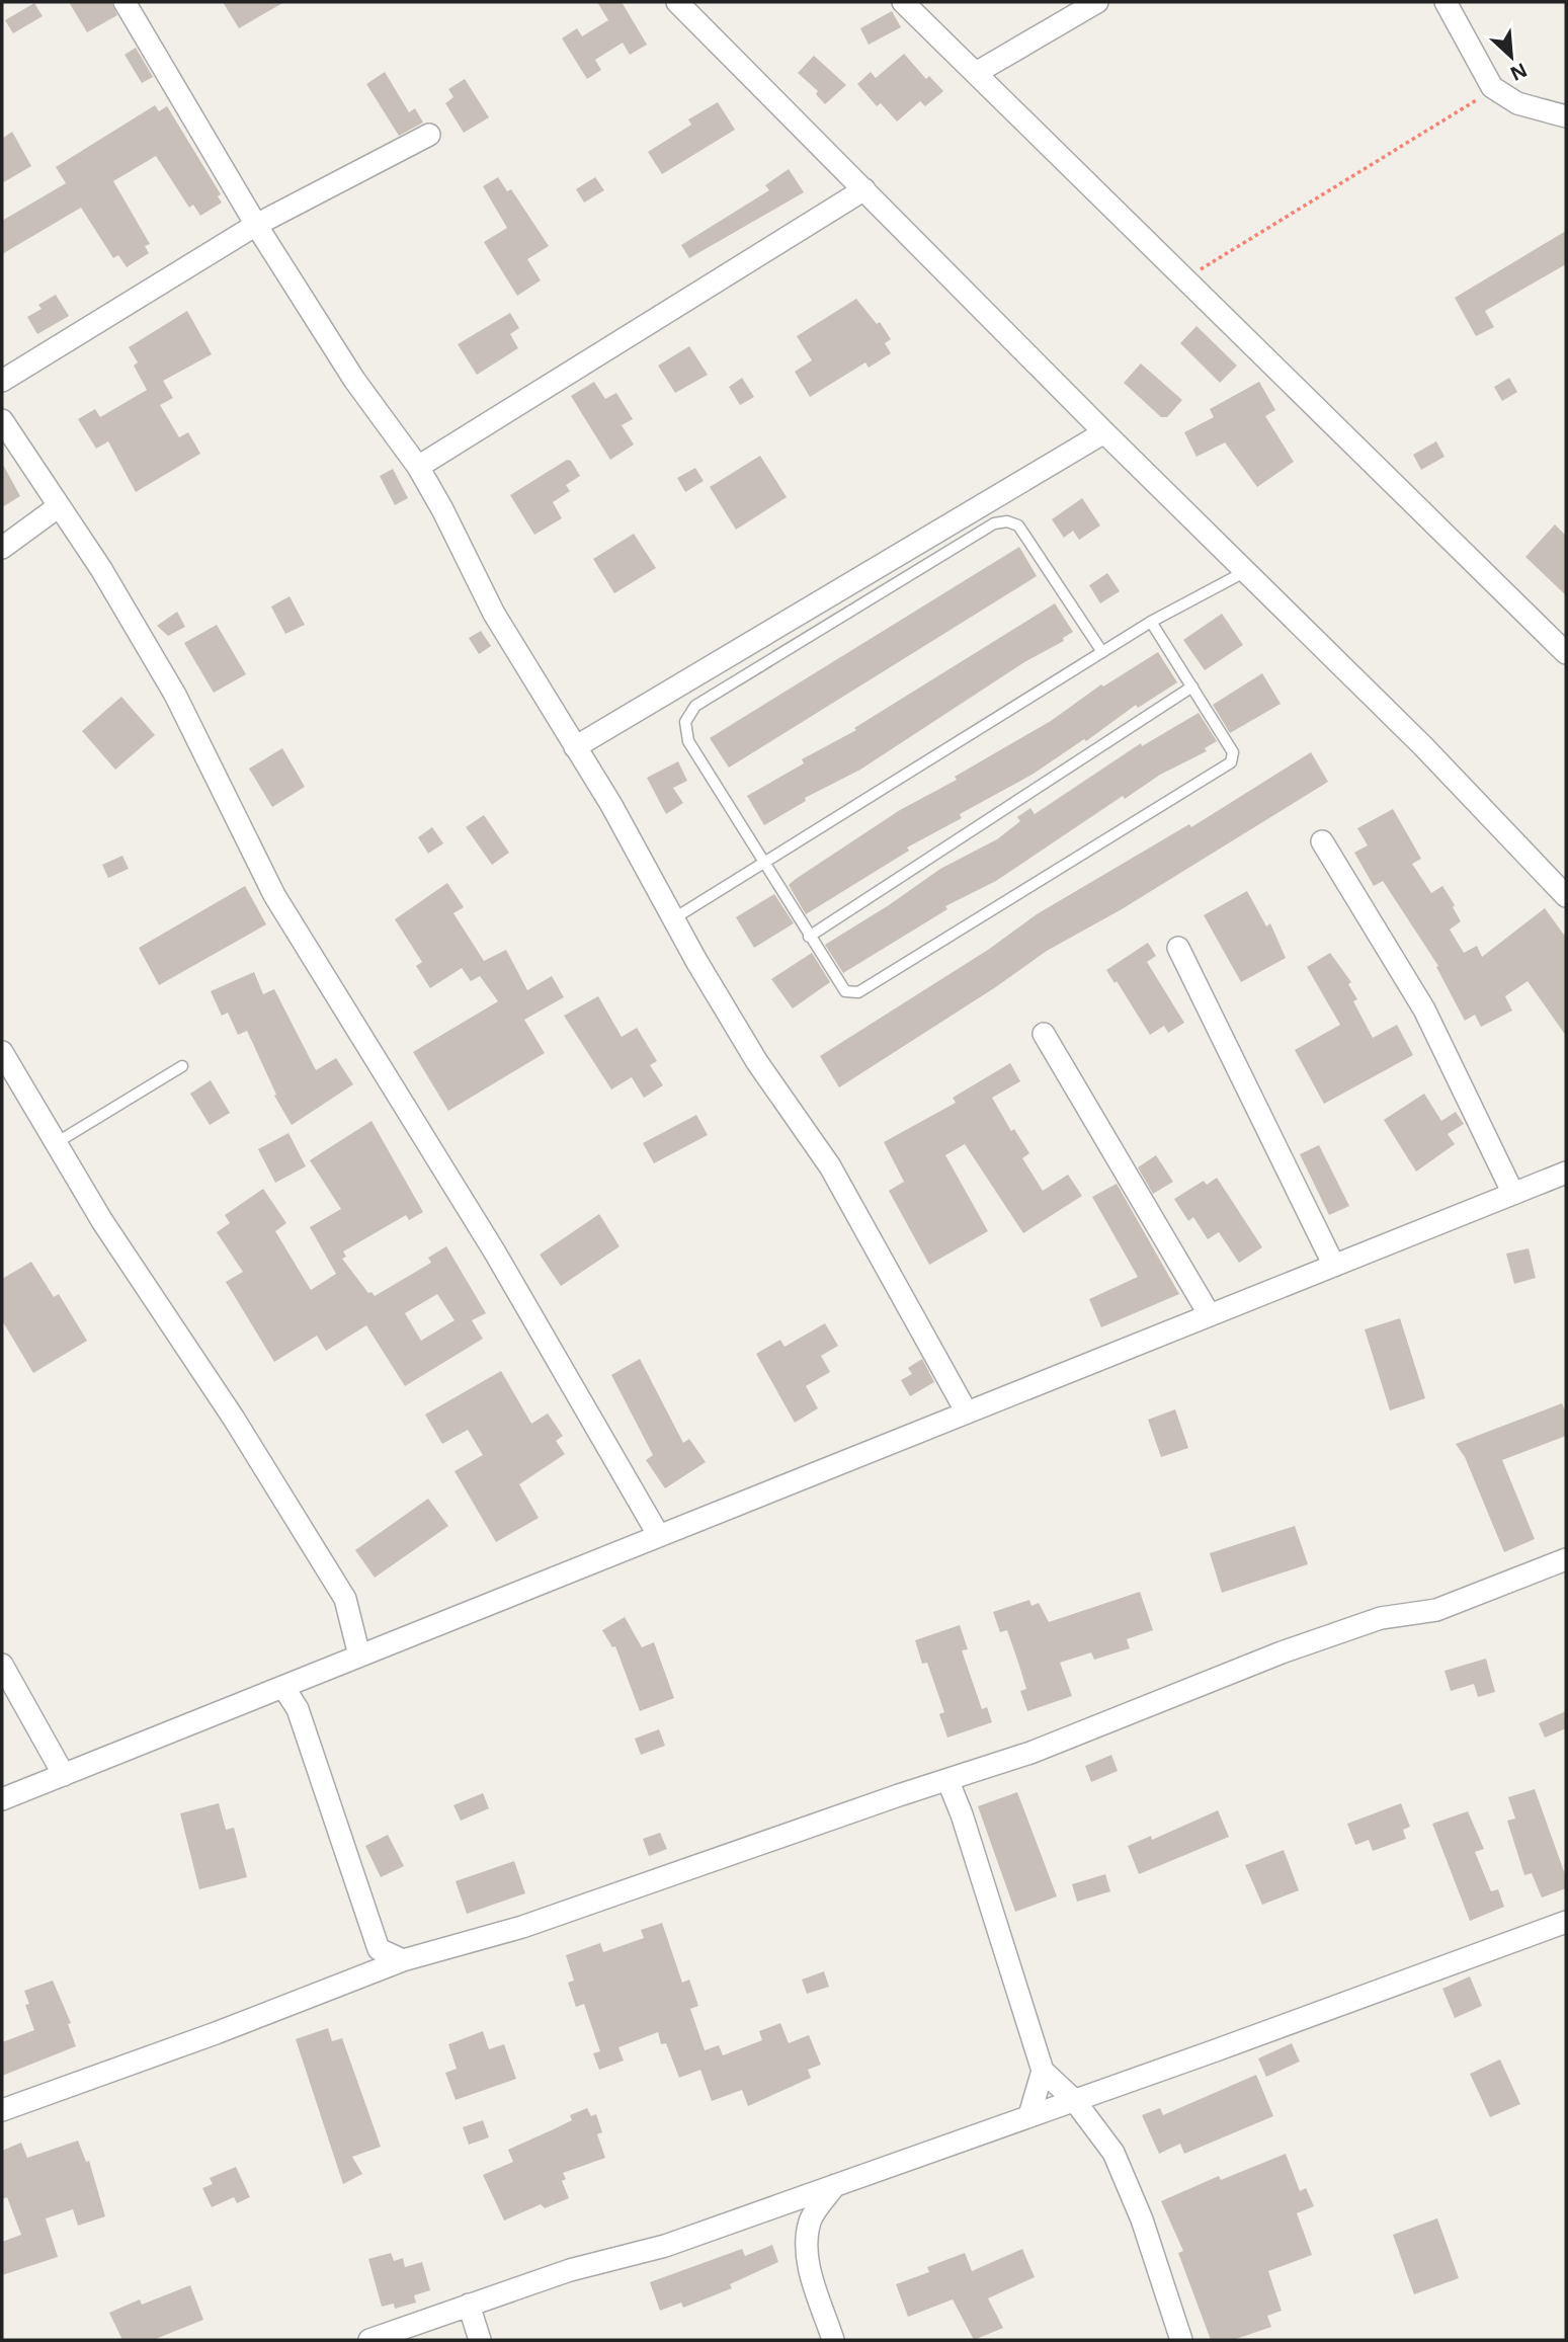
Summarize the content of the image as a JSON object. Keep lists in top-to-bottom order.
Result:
{
  "north": "bottom right"
}
